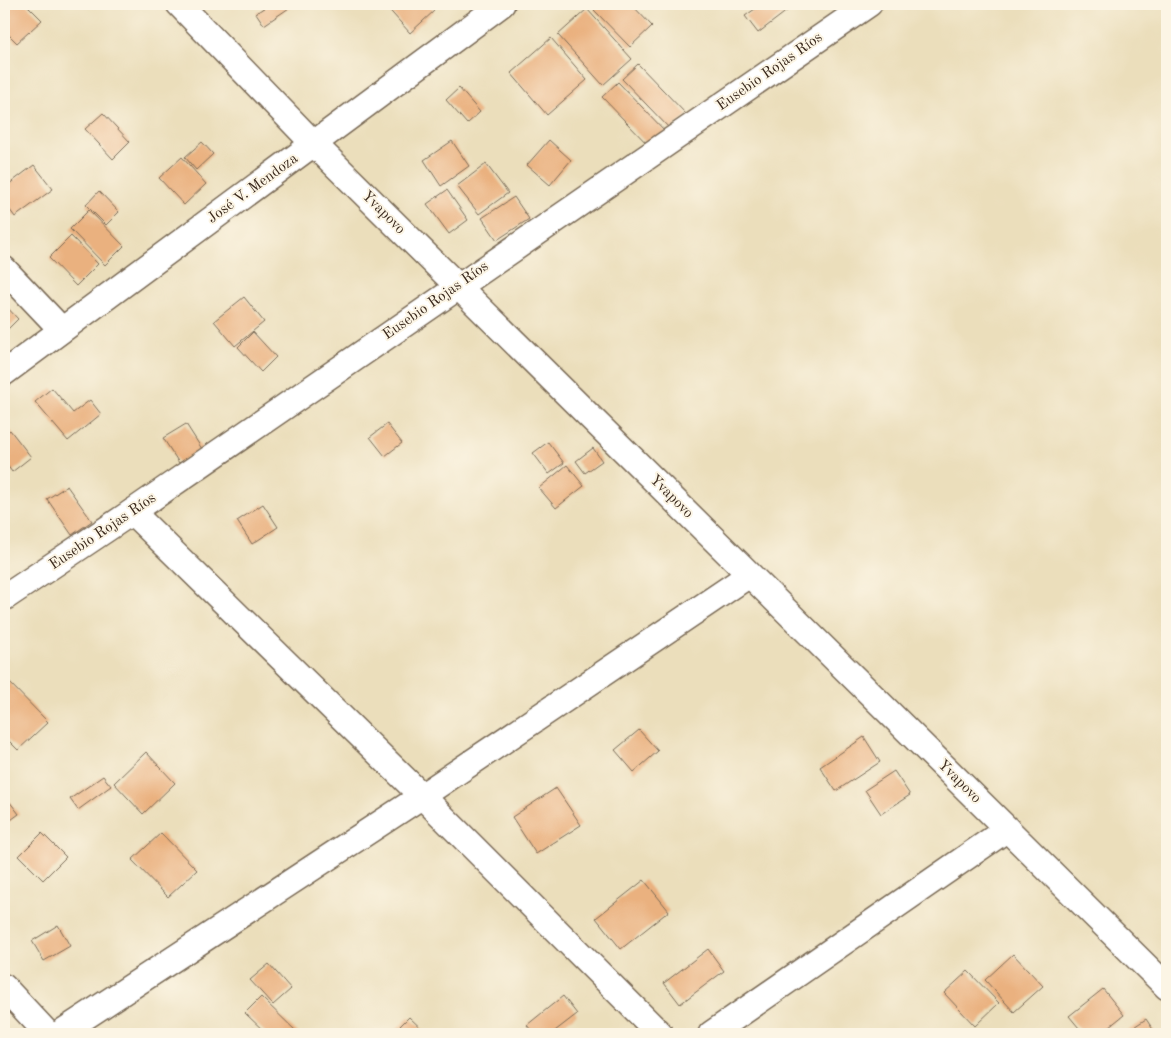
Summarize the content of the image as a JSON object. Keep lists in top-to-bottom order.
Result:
{
  "streets": {
    "street": ["Eusebio Rojas Ríos", "José V. Mendoza", "Yvapovo"]
  },
  "crossings": [
    ["Eusebio Rojas Ríos", "Yvapovo"],
    ["José V. Mendoza", "Yvapovo"]
  ]
}
